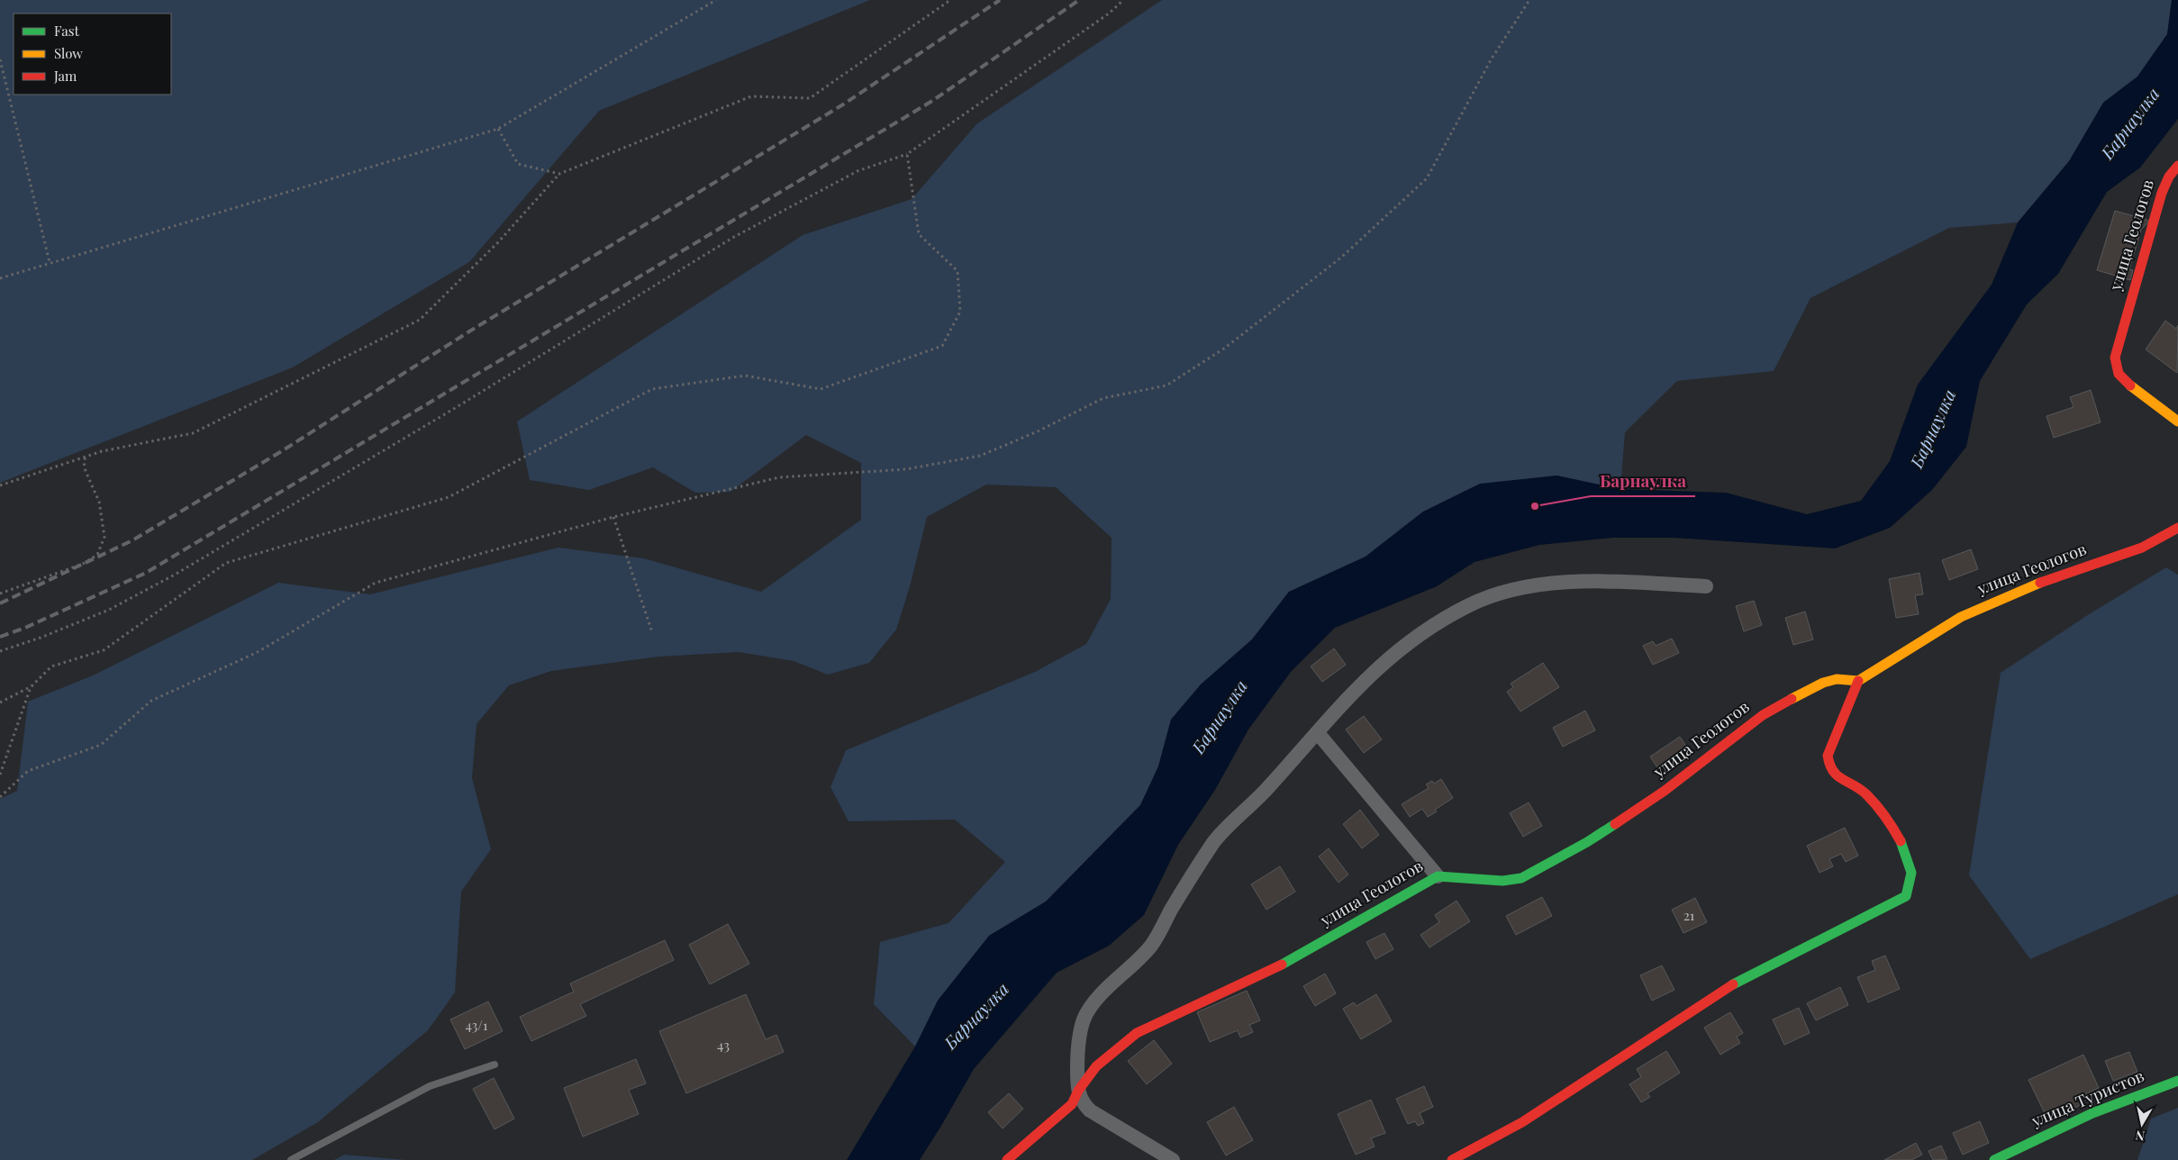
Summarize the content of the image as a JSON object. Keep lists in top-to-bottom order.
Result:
{
  "streets": {
    "street": ["улица Геологов", "улица Туристов"]
  },
  "water": ["Барнаулка"],
  "places": ["Барнаулка"],
  "house_numbers": ["21", "43/1", "43"],
  "legend": ["Fast", "Slow", "Jam"],
  "north": "bottom"
}
